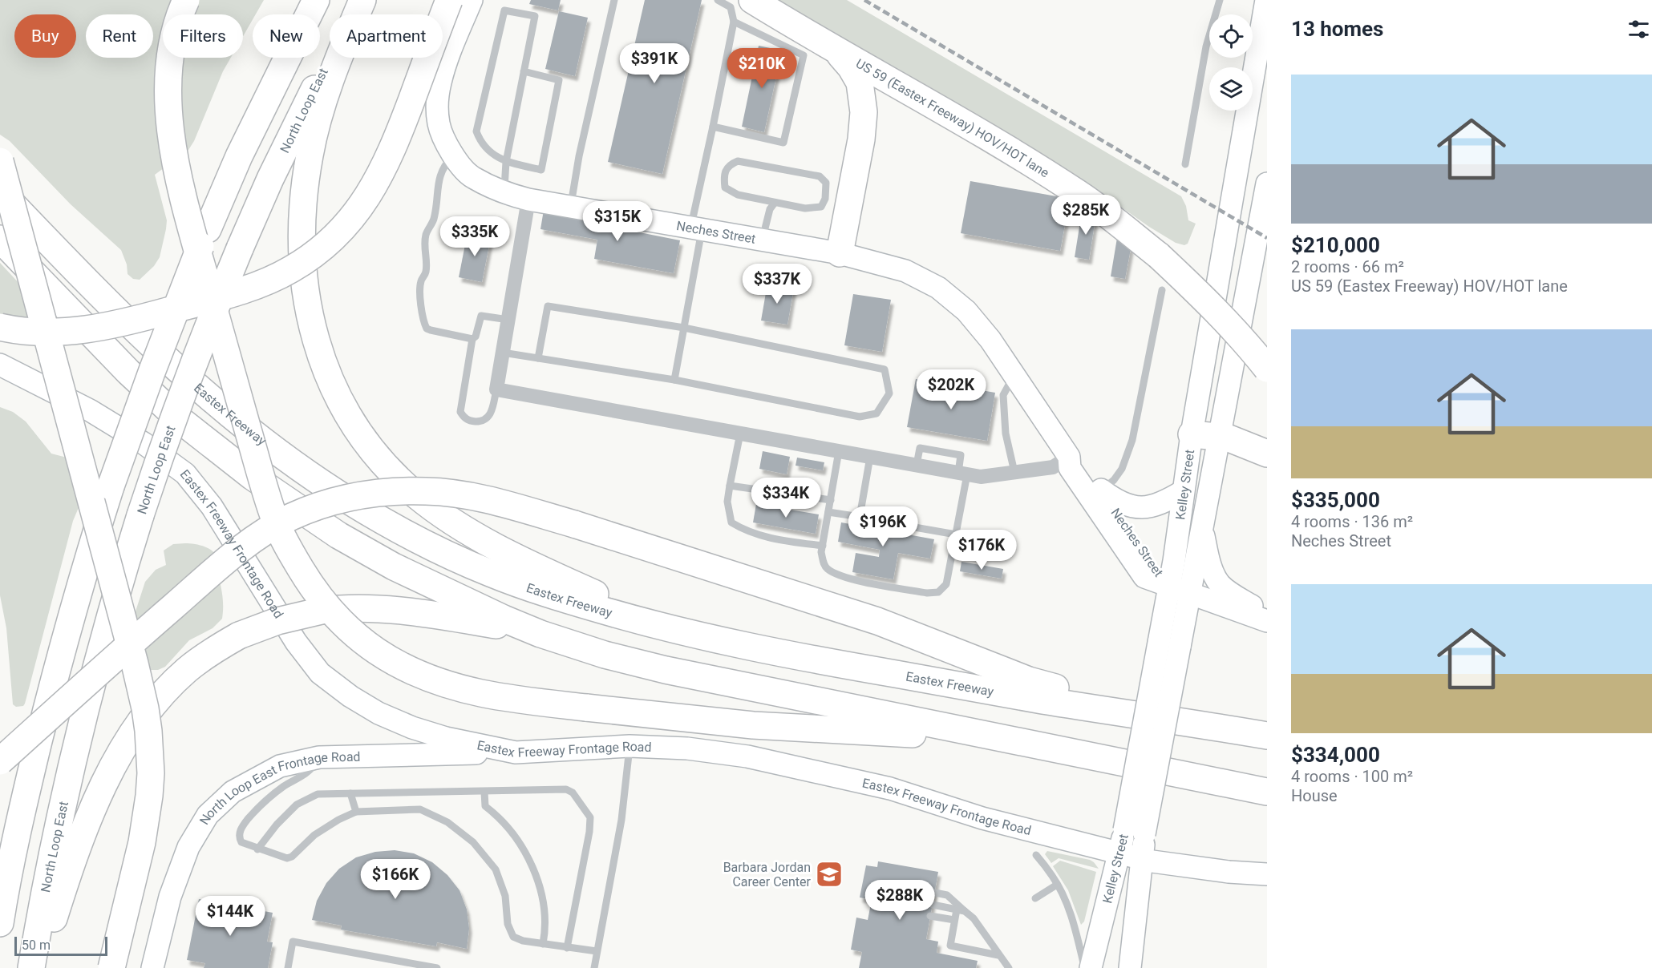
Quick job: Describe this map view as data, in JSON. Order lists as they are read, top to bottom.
{
  "streets": {
    "highway": ["North Loop East", "US 59 (Eastex Freeway) HOV/HOT lane", "Eastex Freeway"],
    "main road": [
      "Neches Street",
      "Kelley Street",
      "Eastex Freeway Frontage Road",
      "North Loop East Frontage Road"
    ]
  },
  "crossings": [
    ["Neches Street", "Kelley Street"],
    ["Kelley Street", "Eastex Freeway Frontage Road"],
    ["Eastex Freeway Frontage Road", "North Loop East Frontage Road"]
  ],
  "places": {
    "school or university": ["Barbara Jordan Career Center"]
  },
  "scale_bar": "50 m",
  "page": {
    "heading": "13 homes",
    "chip": [
      "Buy",
      "Rent",
      "Filters",
      "New",
      "Apartment"
    ],
    "price": [
      "$391K",
      "$210K",
      "$285K",
      "$315K",
      "$335K",
      "$337K",
      "$202K",
      "$334K",
      "$196K",
      "$176K",
      "$166K",
      "$288K",
      "$144K"
    ],
    "list": [
      {
        "name": "$210,000",
        "note": "2 rooms · 66 m² · US 59 (Eastex Freeway) HOV/HOT lane"
      },
      {
        "name": "$335,000",
        "note": "4 rooms · 136 m² · Neches Street"
      },
      {
        "name": "$334,000",
        "note": "4 rooms · 100 m² · House"
      }
    ],
    "scale": "50 m"
  }
}
